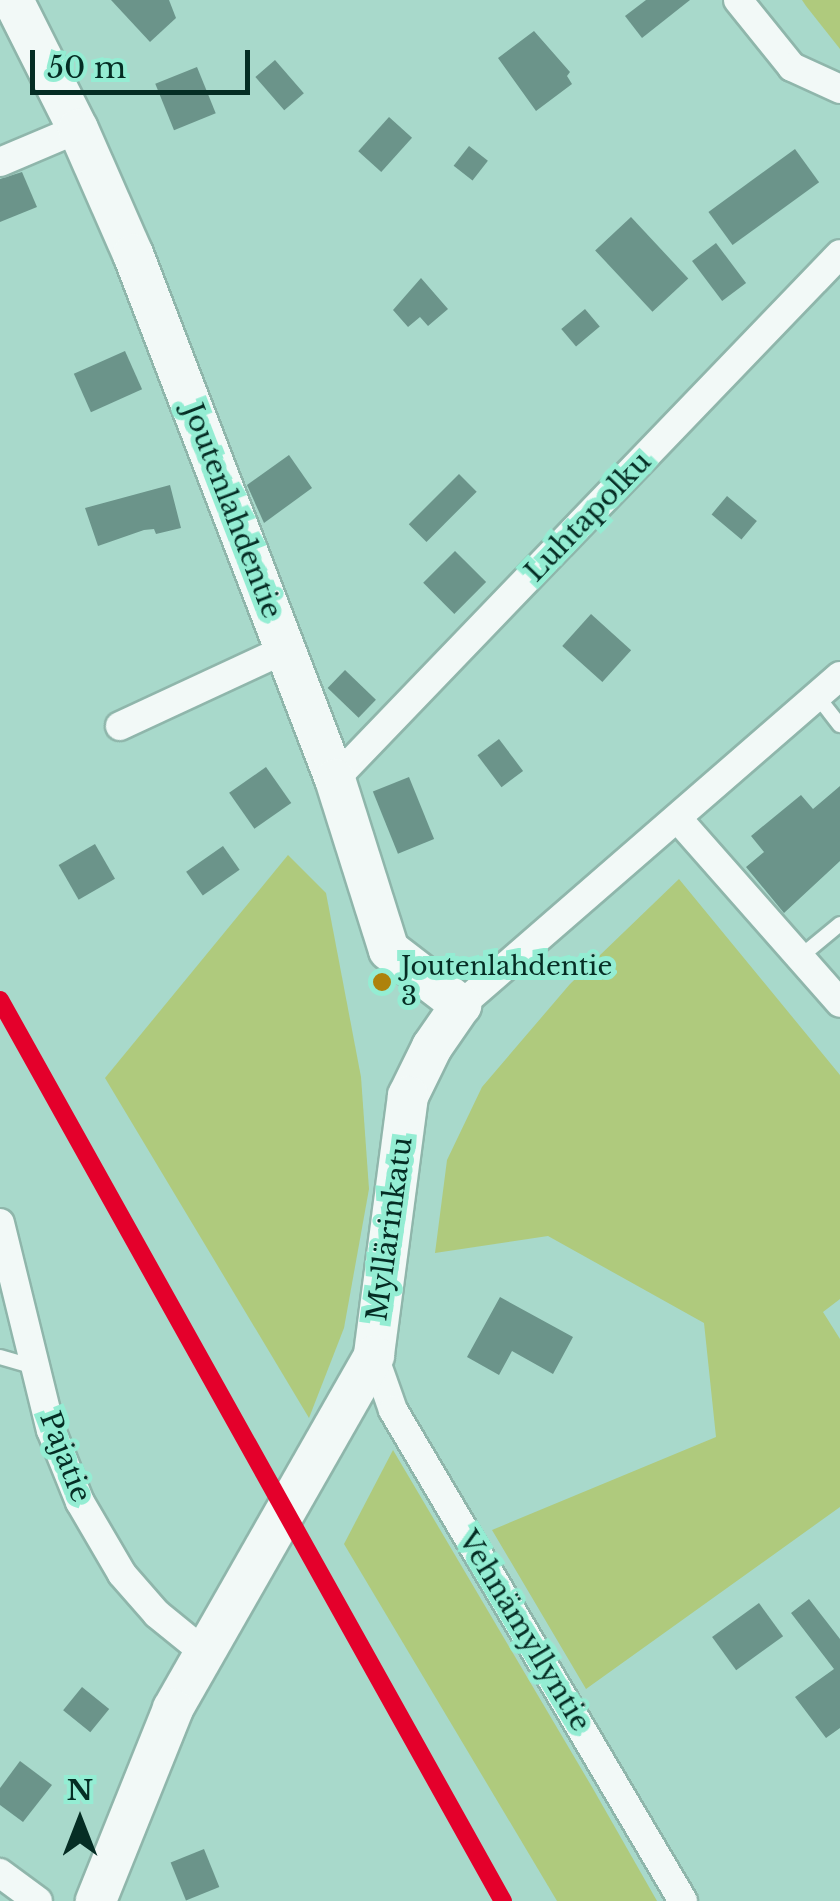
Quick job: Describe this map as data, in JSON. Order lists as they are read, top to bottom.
{
  "streets": {
    "street": [
      "Joutenlahdentie",
      "Luhtapolku",
      "Myllärinkatu",
      "Pajatie",
      "Vehnämyllyntie"
    ]
  },
  "crossings": [
    ["Joutenlahdentie", "Luhtapolku"],
    ["Joutenlahdentie", "Myllärinkatu"],
    ["Myllärinkatu", "Pajatie"],
    ["Myllärinkatu", "Vehnämyllyntie"]
  ],
  "places": ["Joutenlahdentie 3"],
  "scale_bar": "50 m",
  "north": "top"
}
